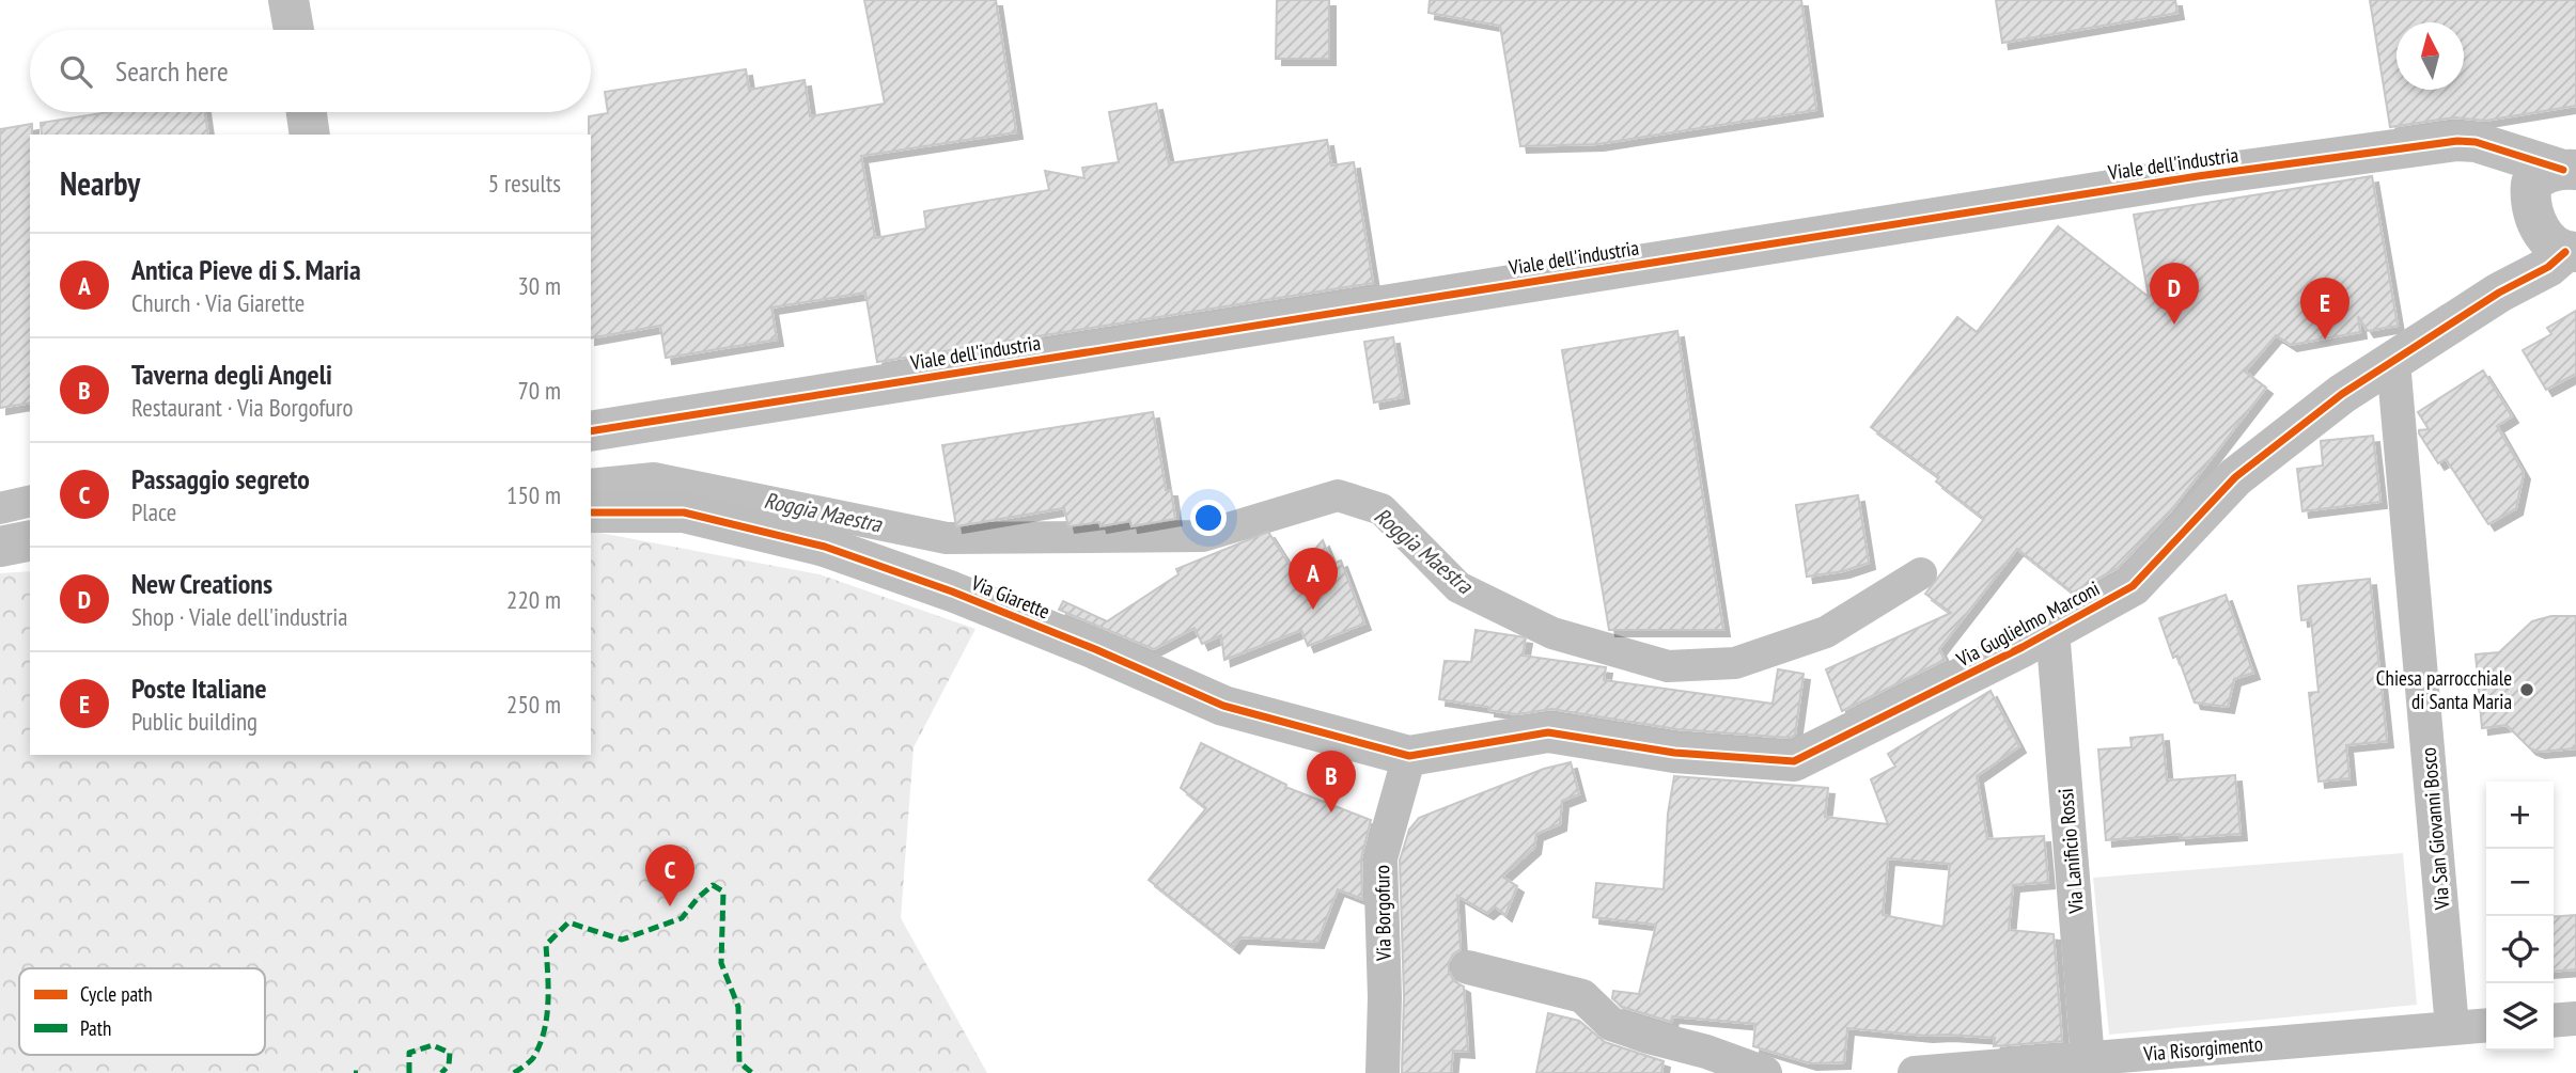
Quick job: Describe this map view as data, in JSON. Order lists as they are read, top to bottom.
{
  "streets": {
    "street": [
      "Viale dell'industria",
      "Via Giarette",
      "Via Guglielmo Marconi",
      "Via San Giovanni Bosco",
      "Via Lanificio Rossi",
      "Via Borgofuro",
      "Via Risorgimento"
    ]
  },
  "crossings": [
    ["Viale dell'industria", "Via Guglielmo Marconi"],
    ["Via Giarette", "Via Guglielmo Marconi"],
    ["Via Giarette", "Via Borgofuro"],
    ["Via Guglielmo Marconi", "Via San Giovanni Bosco"],
    ["Via Guglielmo Marconi", "Via Lanificio Rossi"],
    ["Via Guglielmo Marconi", "Via Borgofuro"],
    ["Via San Giovanni Bosco", "Via Risorgimento"],
    ["Via Lanificio Rossi", "Via Risorgimento"]
  ],
  "water": ["Roggia Maestra"],
  "places": ["Chiesa parrocchiale di Santa Maria"],
  "legend": ["Cycle path", "Path"],
  "north": "top",
  "page": {
    "search": "Search here",
    "heading": ["Nearby", "5 results"],
    "list": [
      {
        "mark": "A",
        "name": "Antica Pieve di S. Maria",
        "note": "Church · Via Giarette",
        "value": "30 m"
      },
      {
        "mark": "B",
        "name": "Taverna degli Angeli",
        "note": "Restaurant · Via Borgofuro",
        "value": "70 m"
      },
      {
        "mark": "C",
        "name": "Passaggio segreto",
        "note": "Place",
        "value": "150 m"
      },
      {
        "mark": "D",
        "name": "New Creations",
        "note": "Shop · Viale dell'industria",
        "value": "220 m"
      },
      {
        "mark": "E",
        "name": "Poste Italiane",
        "note": "Public building",
        "value": "250 m"
      }
    ],
    "pins": [
      "D",
      "E",
      "A",
      "B",
      "C"
    ],
    "map_buttons": ["+", "−"]
  }
}
